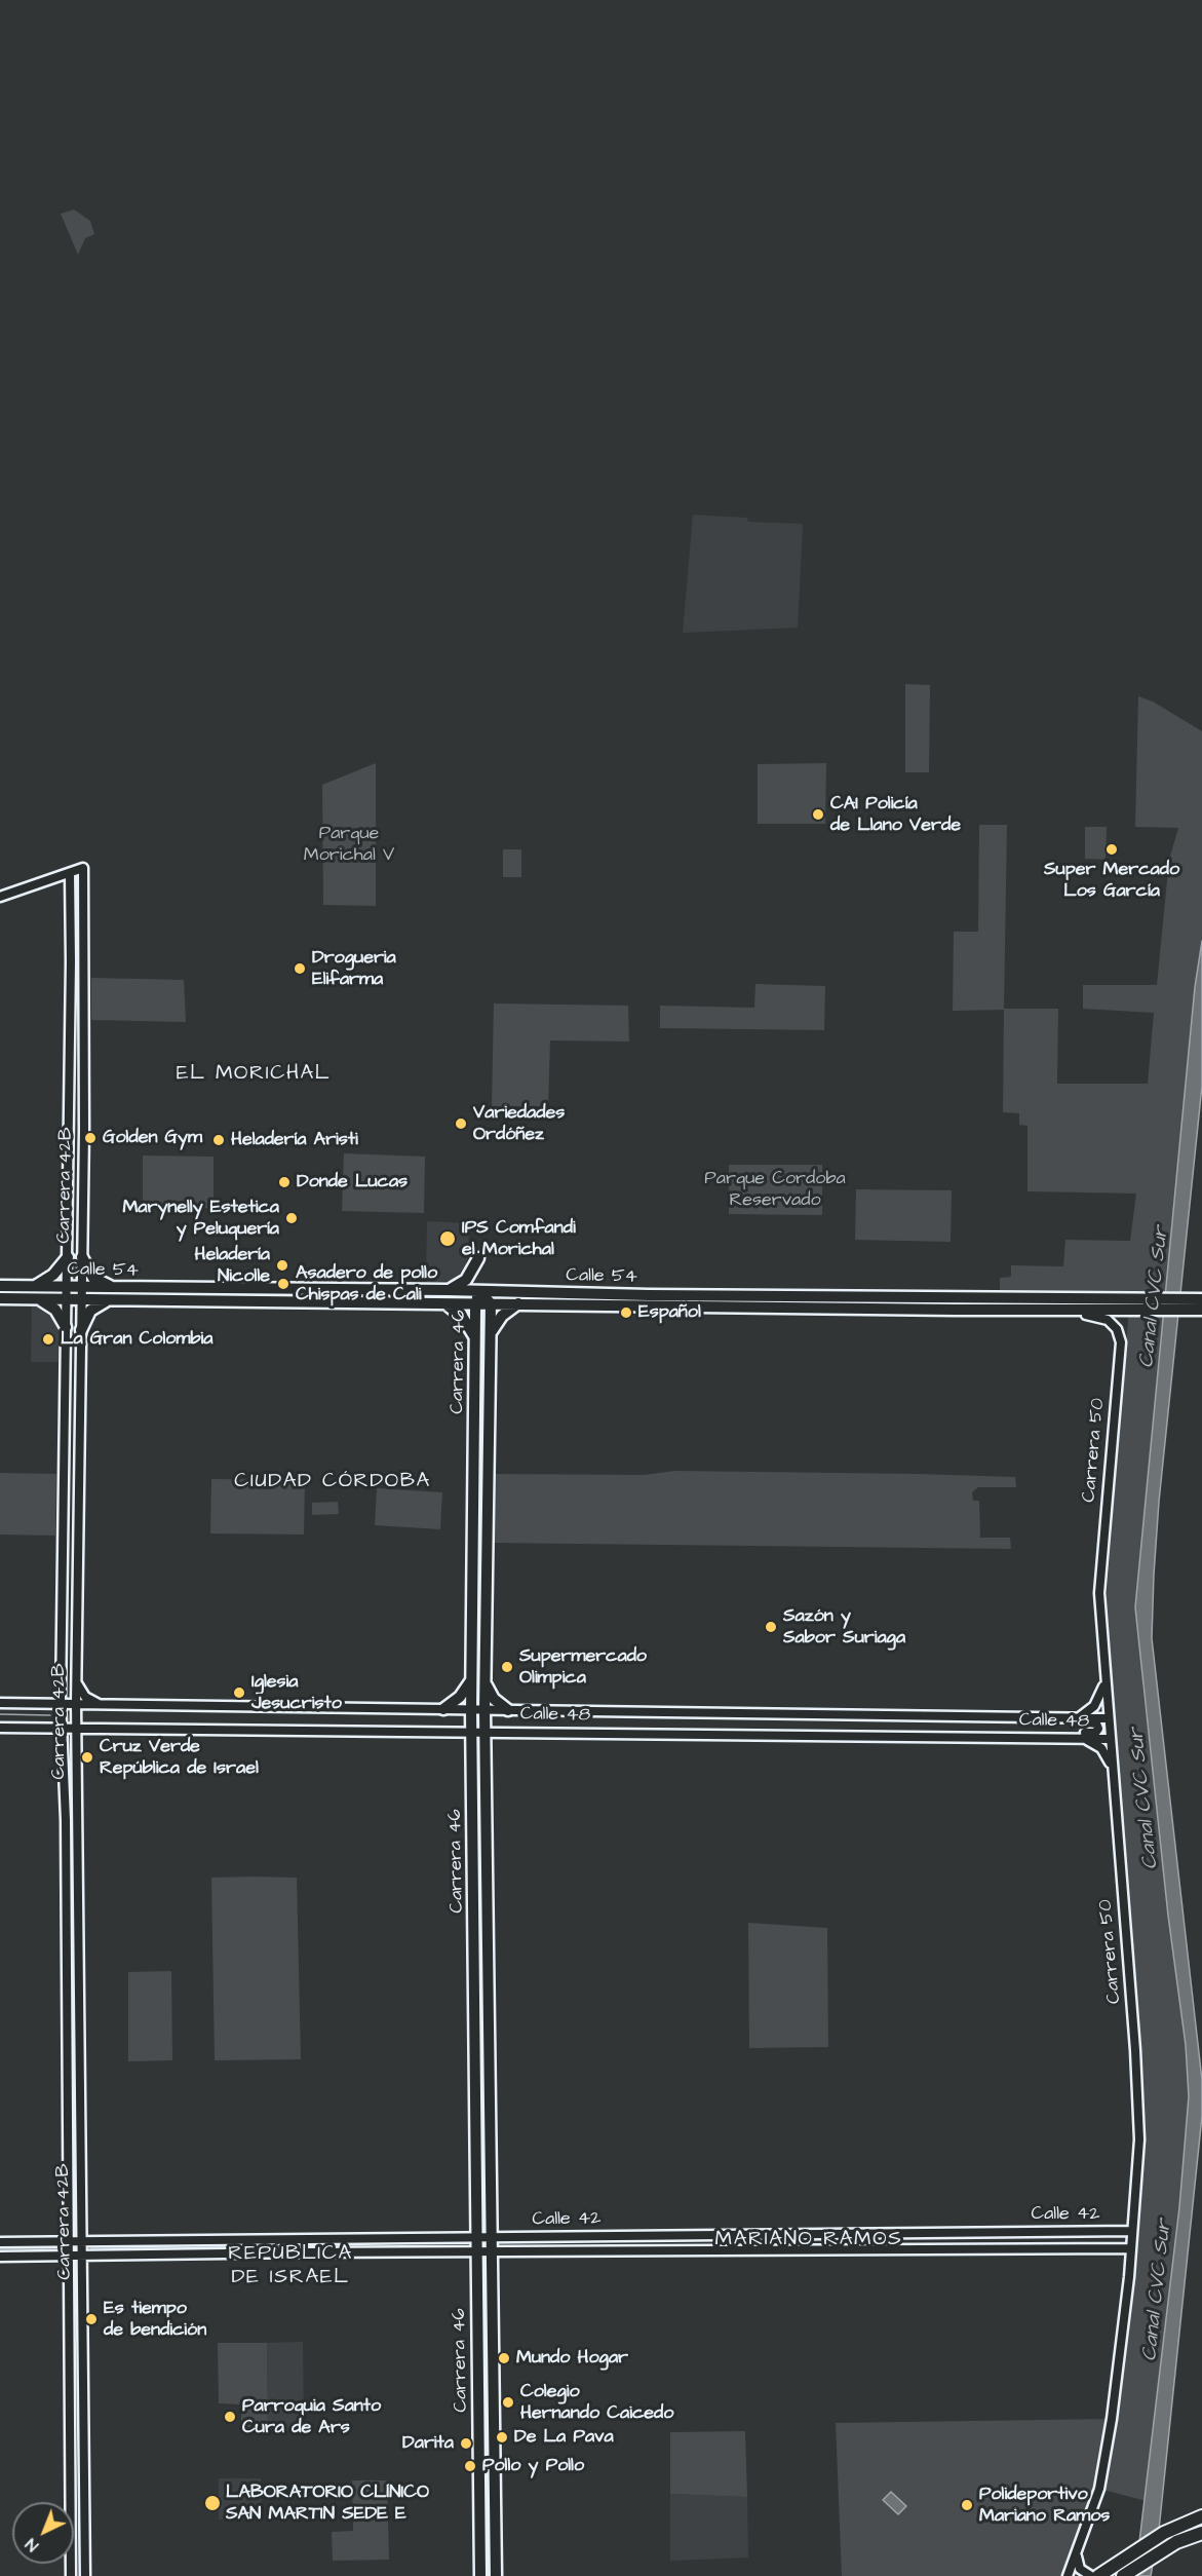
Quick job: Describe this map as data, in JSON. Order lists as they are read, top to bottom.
{
  "streets": {
    "main road": ["Calle 54", "Carrera 46"],
    "street": [
      "Carrera 42B",
      "Carrera 50",
      "Calle 48",
      "Calle 42"
    ]
  },
  "crossings": [
    ["Carrera 42B", "Calle 54"],
    ["Carrera 42B", "Calle 48"],
    ["Carrera 42B", "Calle 42"],
    ["Calle 54", "Carrera 46"],
    ["Calle 54", "Carrera 50"],
    ["Carrera 46", "Calle 48"],
    ["Carrera 46", "Calle 42"],
    ["Carrera 50", "Calle 48"],
    ["Carrera 50", "Calle 42"]
  ],
  "districts": [
    "EL MORICHAL",
    "CIUDAD CÓRDOBA",
    "MARIANO RAMOS",
    "REPÚBLICA DE ISRAEL"
  ],
  "water": ["Canal CVC Sur"],
  "parks": ["Parque Morichal V", "Parque Cordoba Reservado"],
  "places": [
    "CAI Policía de Llano Verde",
    "Super Mercado Los García",
    "Drogueria Elifarma",
    "Variedades Ordóñez",
    "Golden Gym",
    "Heladería Aristi",
    "Donde Lucas",
    "Marynelly Estetica y Peluquería",
    "IPS Comfandi el Morichal",
    "Heladería Nicolle",
    "Asadero de pollo Chispas de Cali",
    "Español",
    "La Gran Colombia",
    "Sazón y Sabor Suriaga",
    "Supermercado Olimpica",
    "Iglesia Jesucristo",
    "Cruz Verde República de Israel",
    "Es tiempo de bendición",
    "Mundo Hogar",
    "Colegio Hernando Caicedo",
    "Parroquia Santo Cura de Ars",
    "De La Pava",
    "Darita",
    "Pollo y Pollo",
    "LABORATORIO CLÍNICO SAN MARTIN SEDE E",
    "Polideportivo Mariano Ramos"
  ],
  "north": "bottom left"
}
